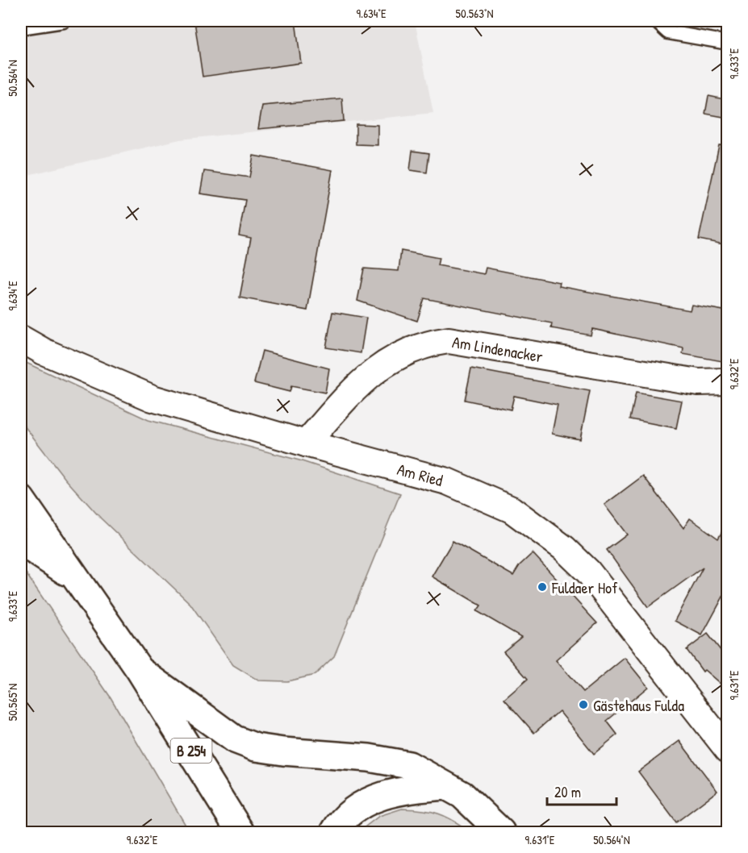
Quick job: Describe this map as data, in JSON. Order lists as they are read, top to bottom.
{
  "streets": {
    "highway": ["B 254"],
    "street": ["Am Lindenacker", "Am Ried"]
  },
  "crossings": [
    ["Am Lindenacker", "Am Ried"]
  ],
  "places": ["Fuldaer Hof", "Gästehaus Fulda"],
  "scale_bar": "20 m",
  "coordinates": [
    "9.634°E",
    "50.563°N",
    "9.633°E",
    "50.564°N",
    "9.632°E",
    "9.631°E",
    "50.565°N"
  ]
}
